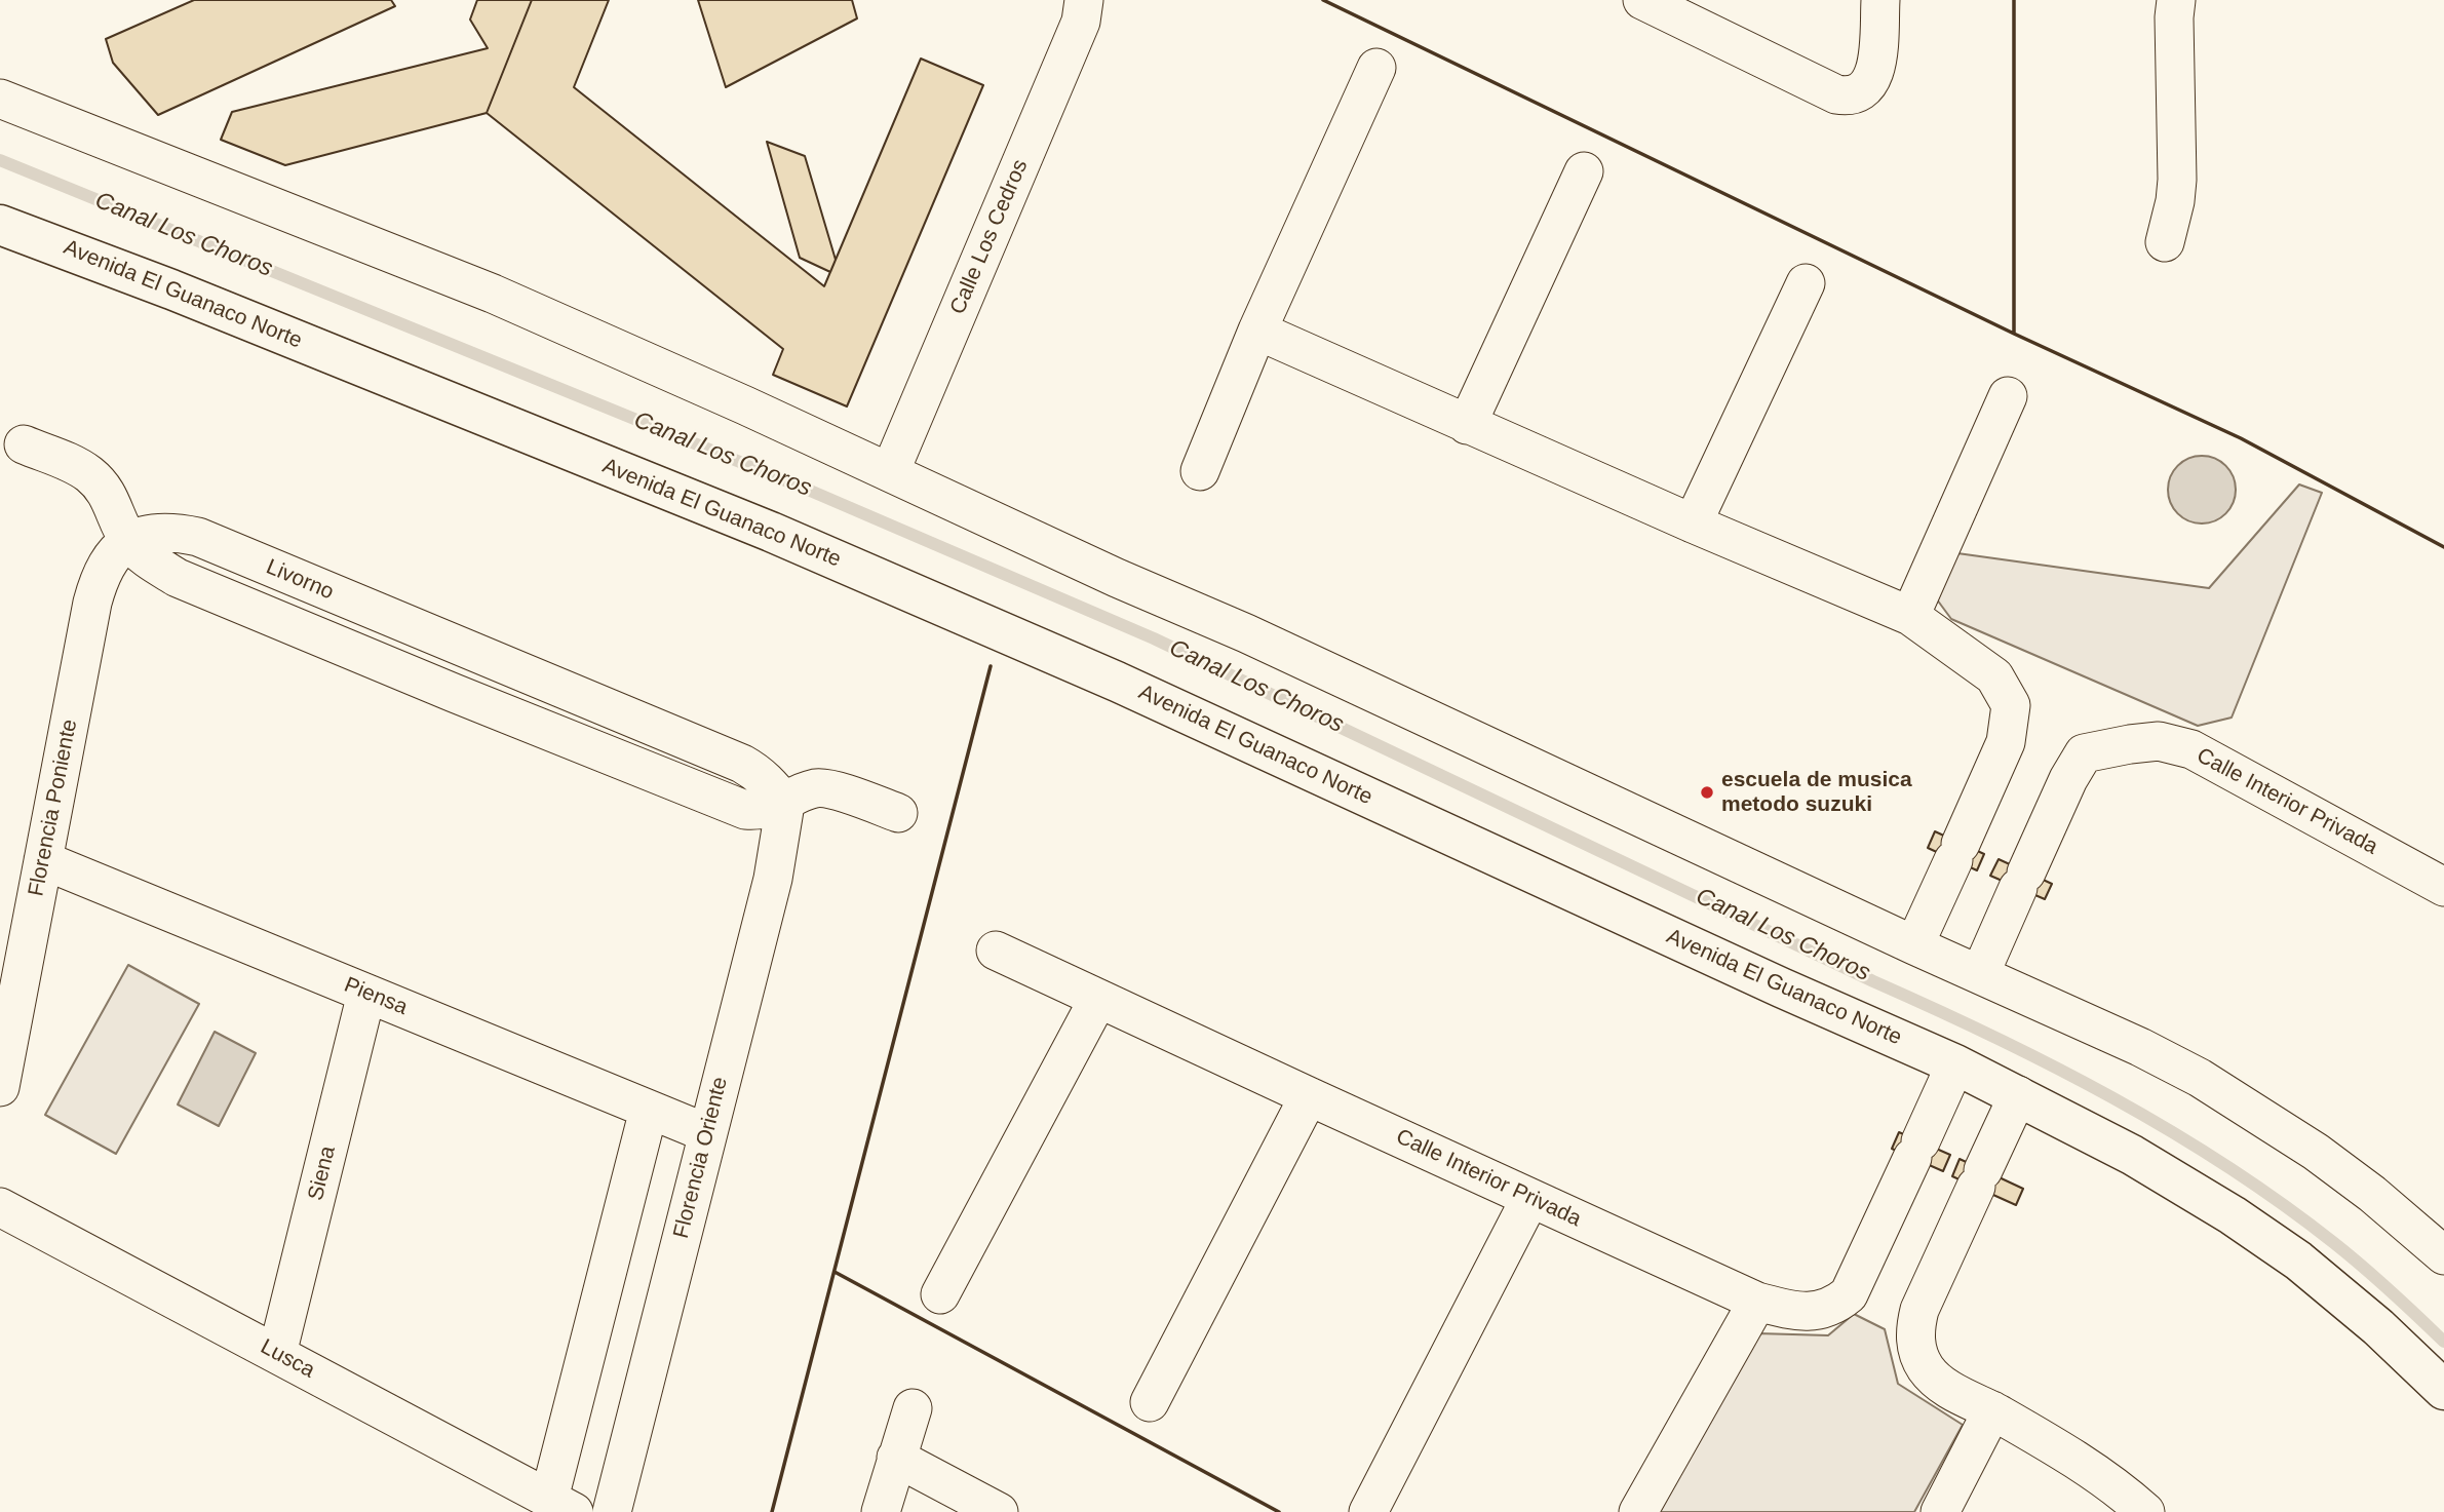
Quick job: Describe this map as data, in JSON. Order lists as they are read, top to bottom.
{
  "streets": {
    "street": [
      "Calle Los Cedros",
      "Avenida El Guanaco Norte",
      "Livorno",
      "Calle Interior Privada",
      "Florencia Poniente",
      "Piensa",
      "Florencia Oriente",
      "Siena",
      "Lusca"
    ]
  },
  "crossings": [
    ["Avenida El Guanaco Norte", "Calle Interior Privada"],
    ["Livorno", "Florencia Poniente"],
    ["Livorno", "Florencia Oriente"],
    ["Florencia Poniente", "Piensa"],
    ["Piensa", "Florencia Oriente"],
    ["Piensa", "Siena"],
    ["Siena", "Lusca"]
  ],
  "water": ["Canal Los Choros"],
  "places": ["escuela de musica metodo suzuki"]
}
